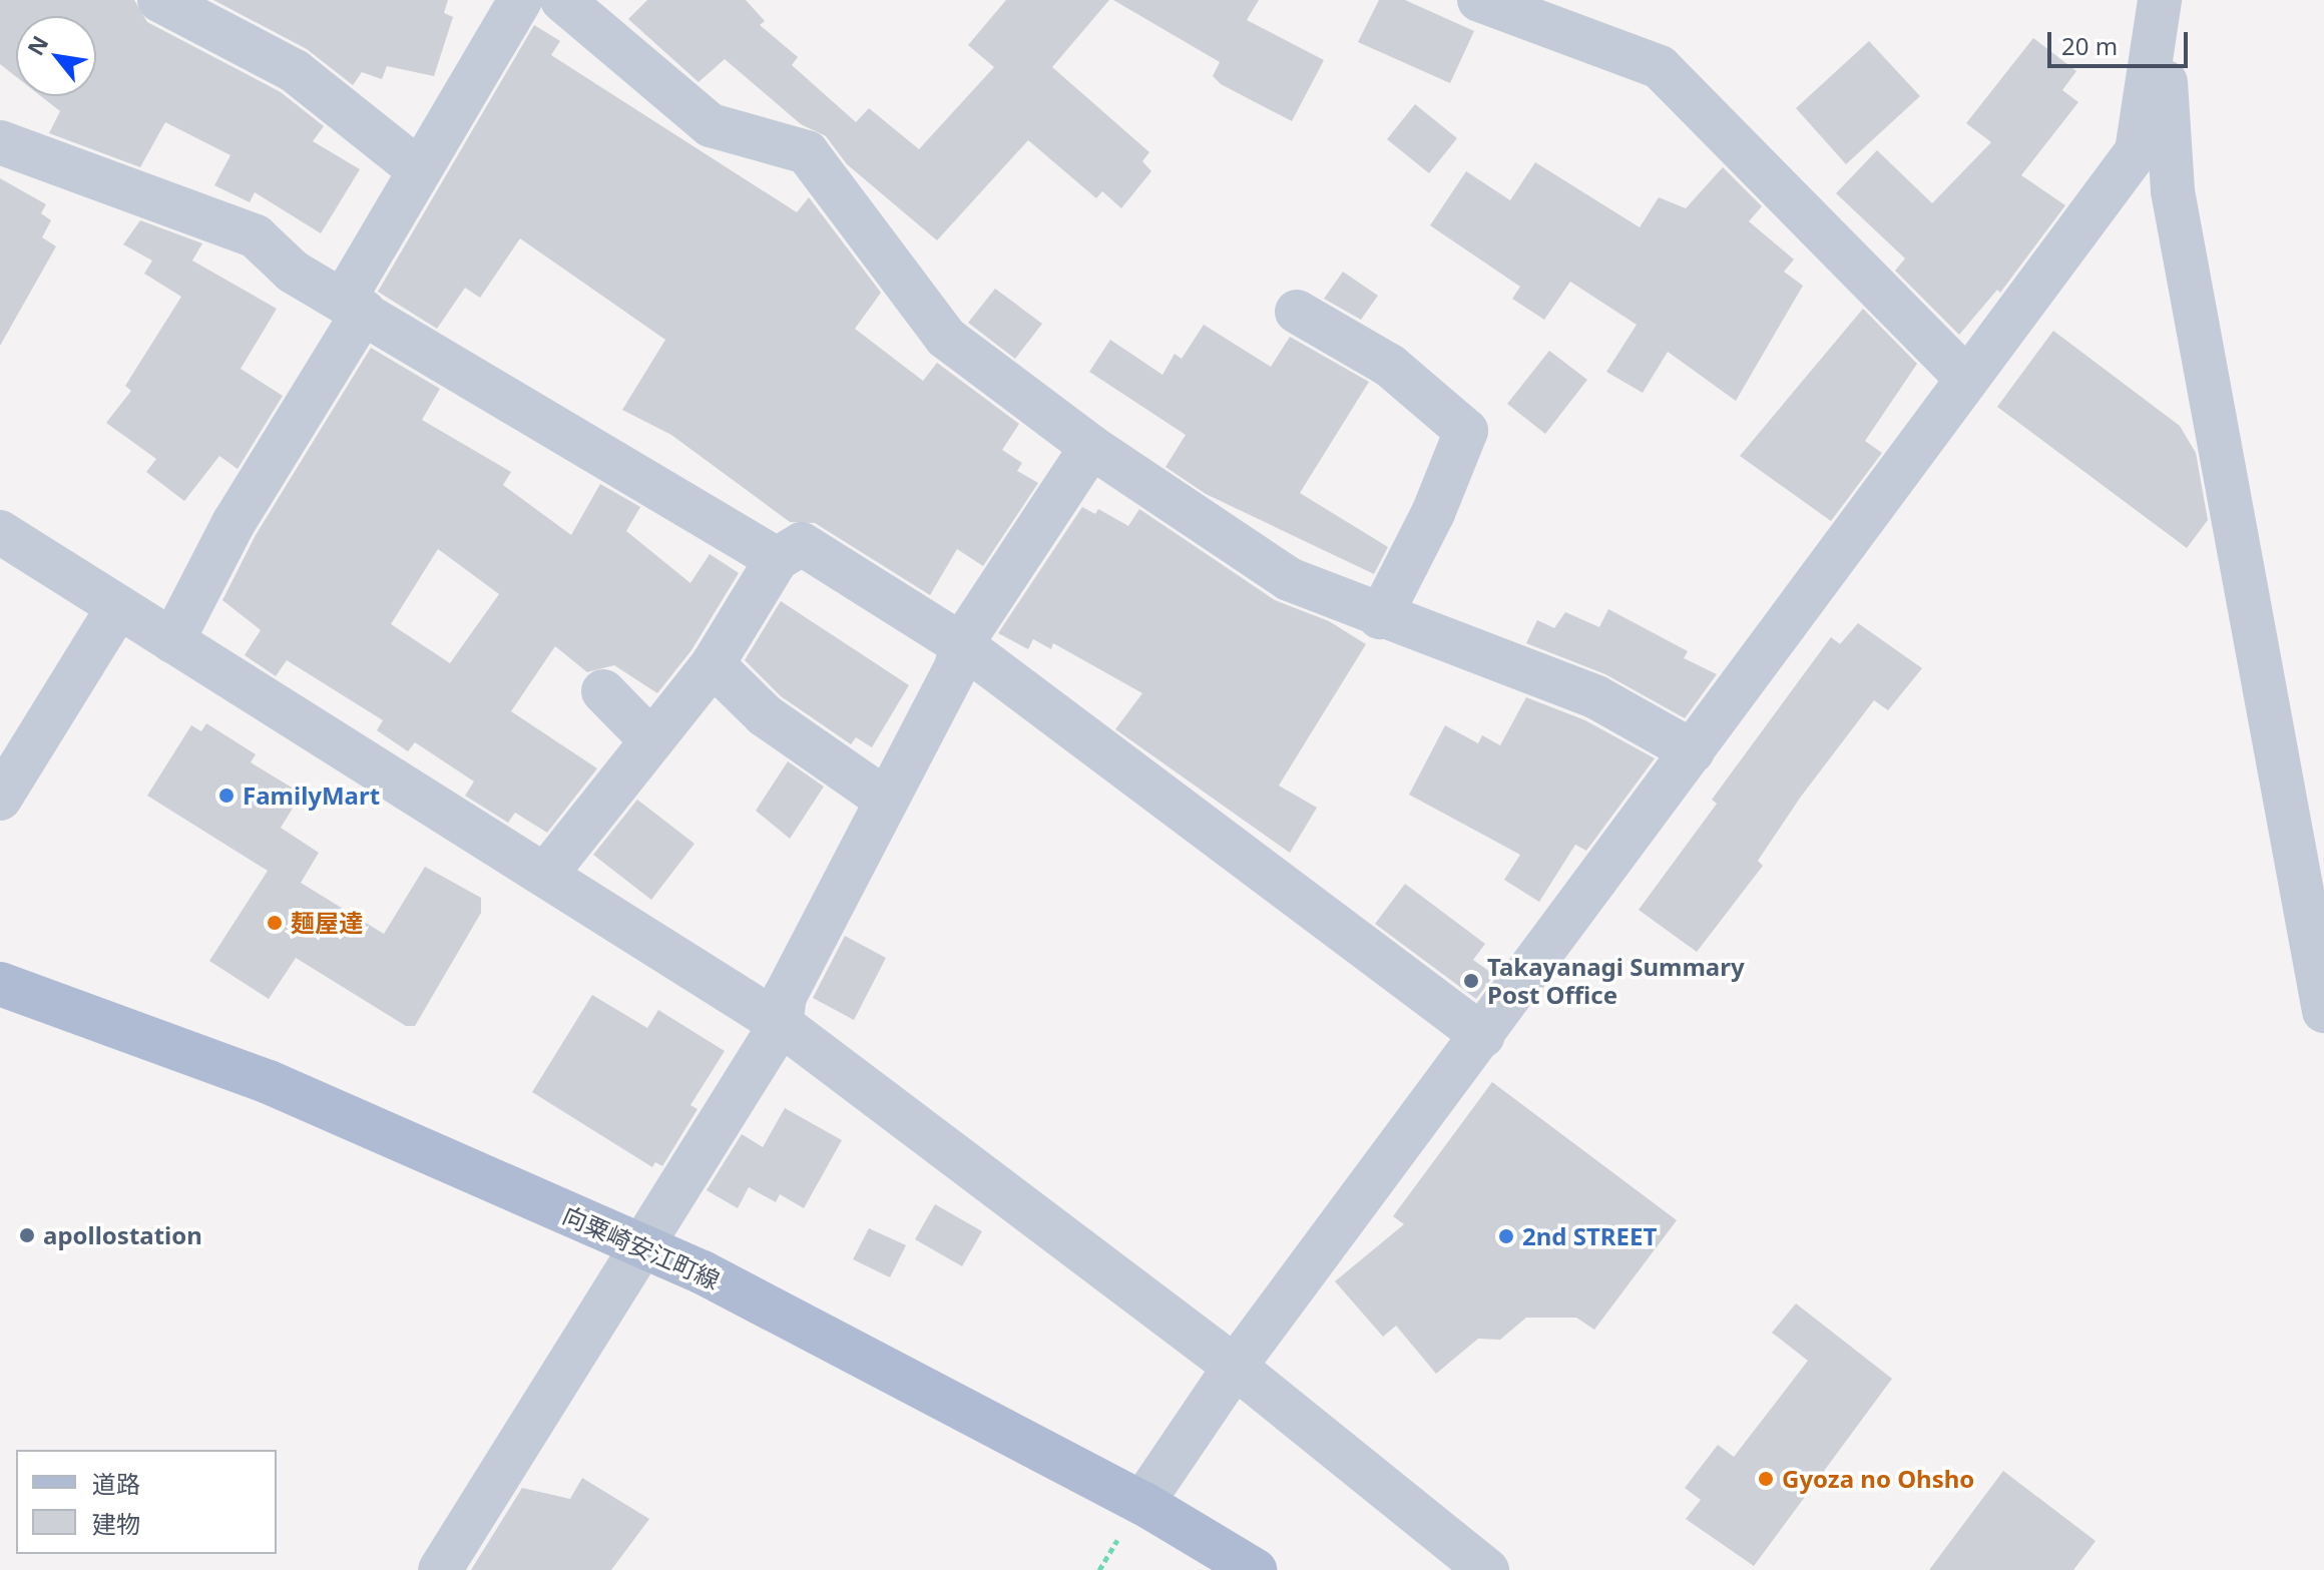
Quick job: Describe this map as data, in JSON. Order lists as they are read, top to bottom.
{
  "streets": {
    "main road": ["向粟崎安江町線"]
  },
  "places": [
    "FamilyMart",
    "麺屋達",
    "Takayanagi Summary Post Office",
    "apollostation",
    "2nd STREET",
    "Gyoza no Ohsho"
  ],
  "legend": ["道路", "建物"],
  "scale_bar": "20 m",
  "north": "top left"
}
